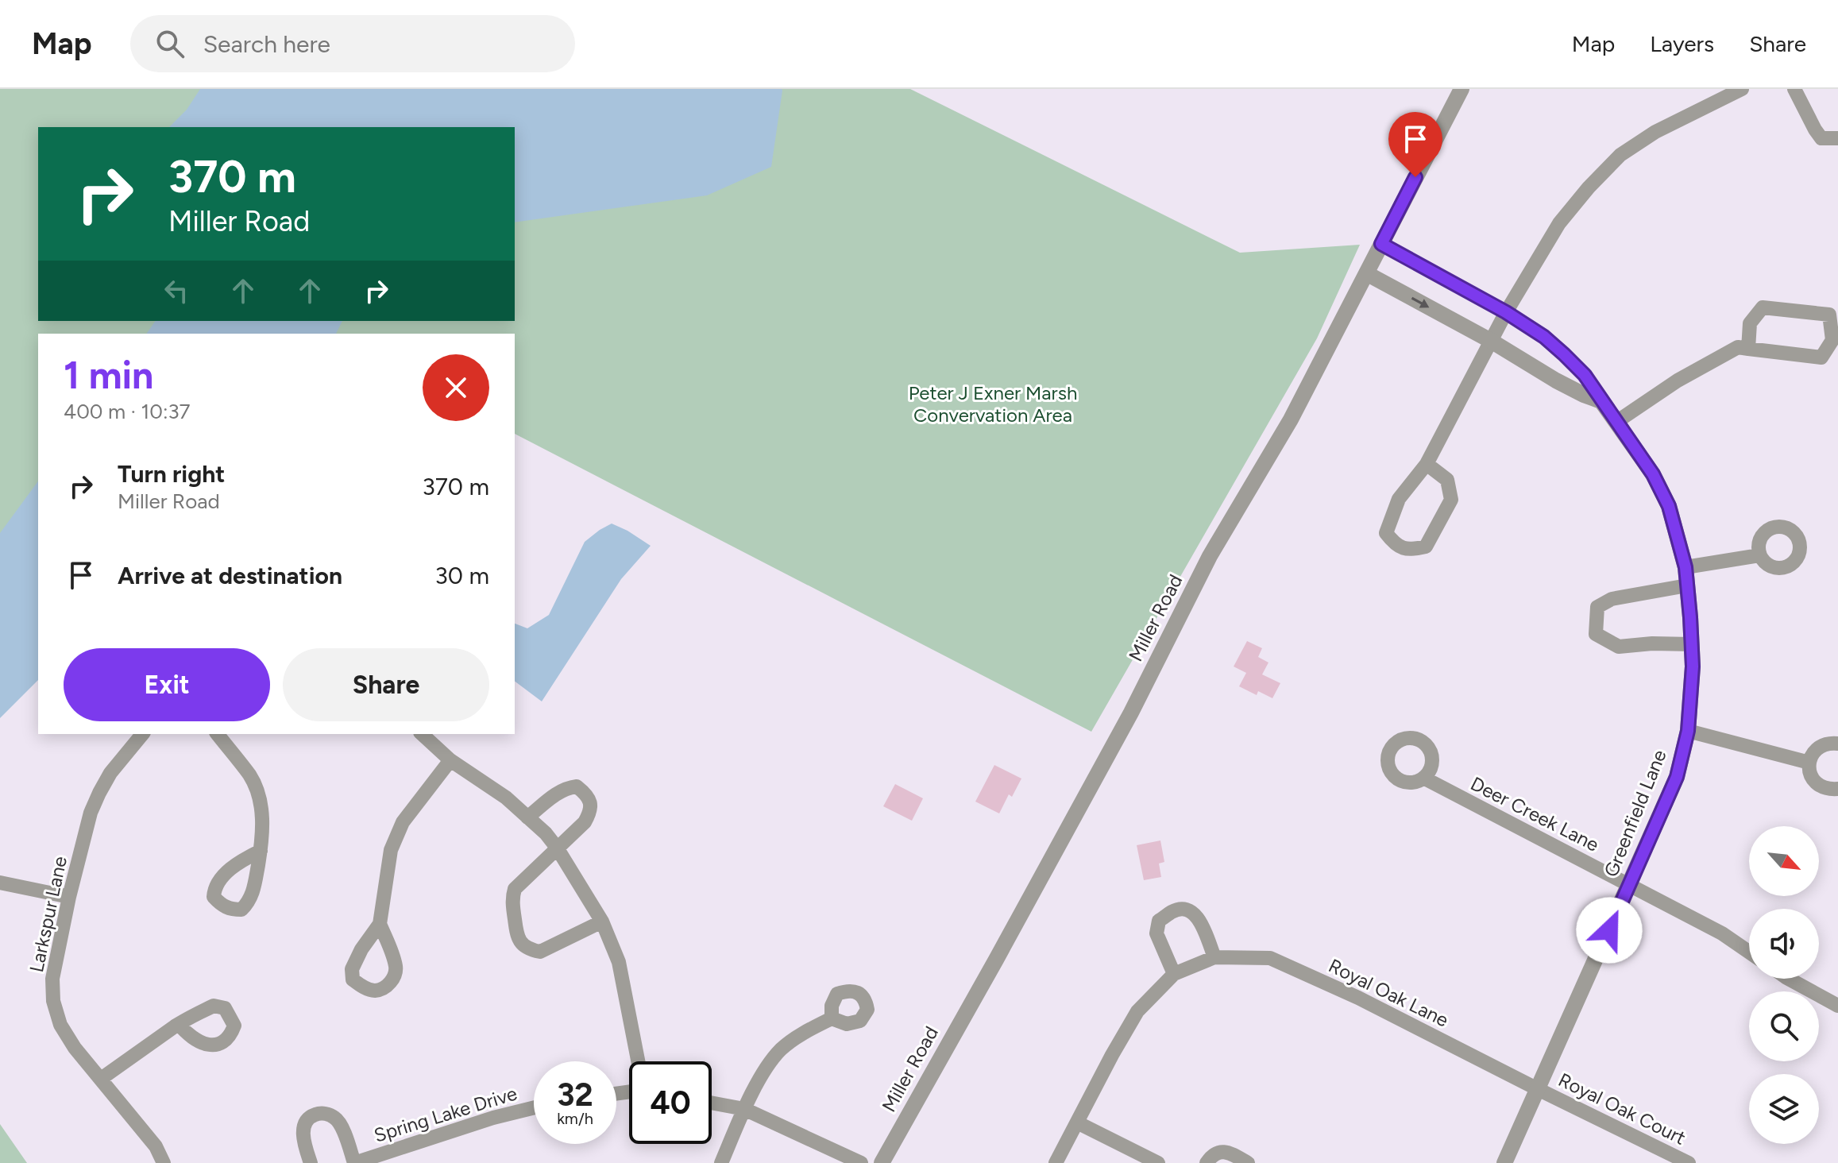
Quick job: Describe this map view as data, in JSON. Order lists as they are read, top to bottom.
{
  "streets": {
    "street": [
      "Miller Road",
      "Greenfield Lane",
      "Deer Creek Lane",
      "Larkspur Lane",
      "Royal Oak Lane",
      "Royal Oak Court",
      "Spring Lake Drive"
    ]
  },
  "crossings": [
    ["Miller Road", "Greenfield Lane"],
    ["Greenfield Lane", "Deer Creek Lane"],
    ["Greenfield Lane", "Royal Oak Lane"],
    ["Greenfield Lane", "Royal Oak Court"],
    ["Royal Oak Lane", "Royal Oak Court"]
  ],
  "parks": ["Peter J Exner Marsh Convervation Area"],
  "north": "bottom right",
  "page": {
    "header": "Map",
    "search": "Search here",
    "nav": ["Map", "Layers", "Share"],
    "turn": ["370 m", "Miller Road"],
    "heading": ["1 min", "400 m · 10:37"],
    "list": [
      {
        "name": "Turn right",
        "note": "Miller Road",
        "value": "370 m"
      },
      {
        "name": "Arrive at destination",
        "value": "30 m"
      }
    ],
    "buttons": ["Exit", "Share"],
    "speed": "32 km/h",
    "limit": "40"
  }
}
